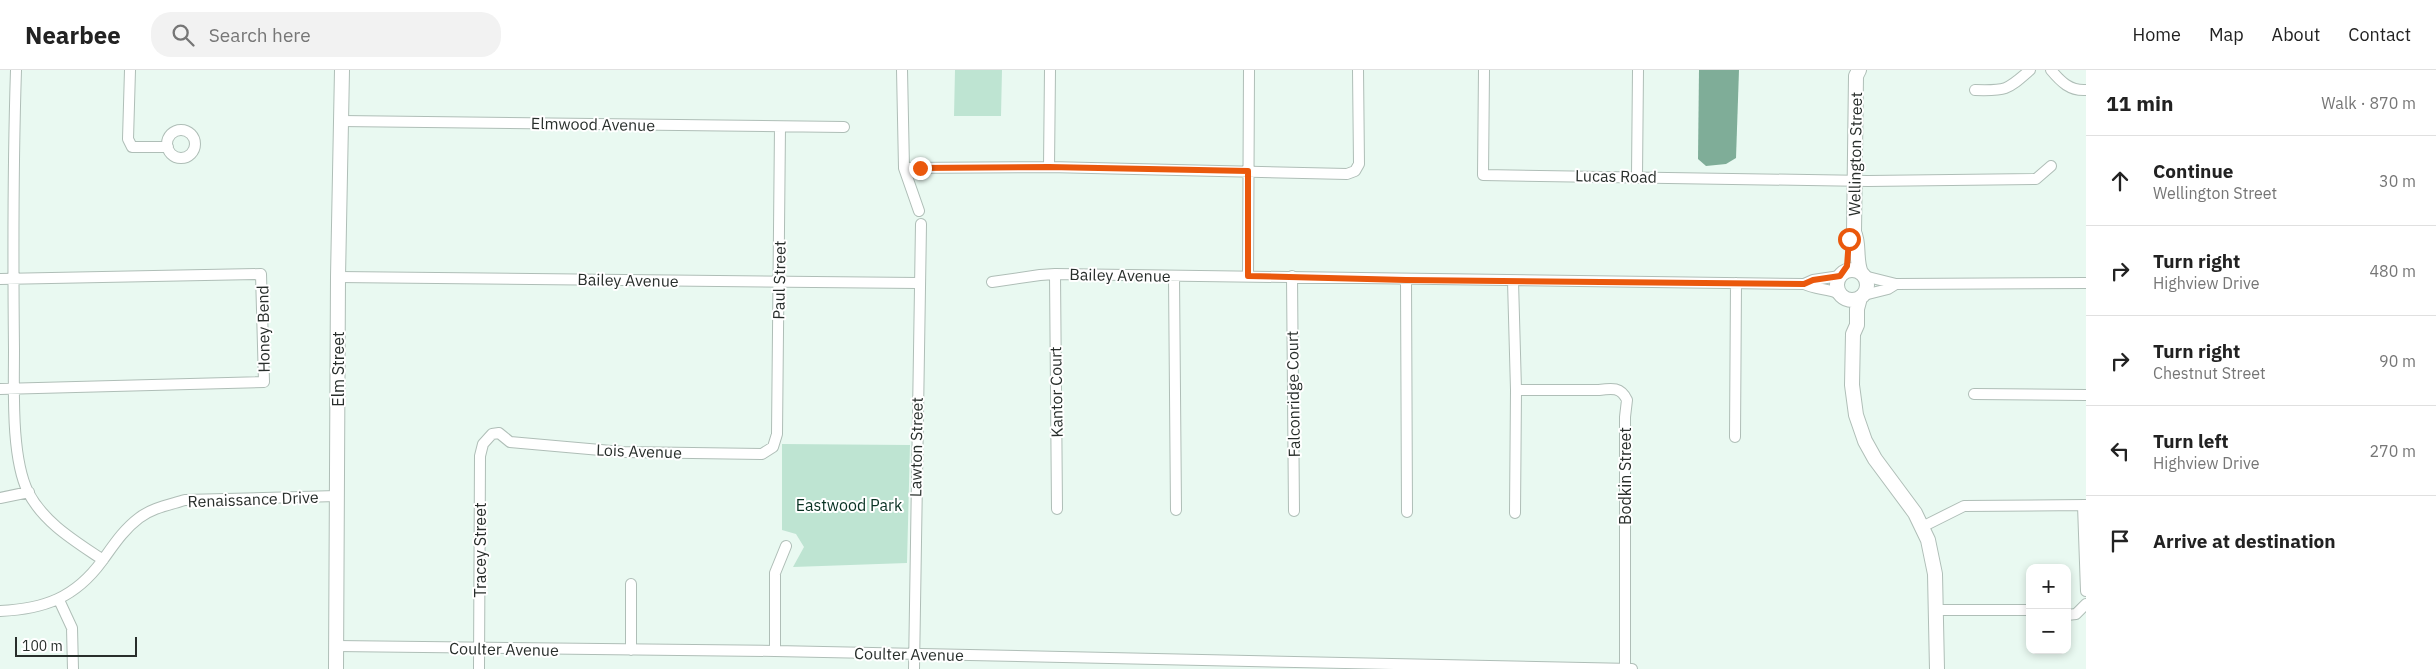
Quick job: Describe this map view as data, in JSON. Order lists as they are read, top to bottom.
{
  "streets": {
    "street": [
      "Elmwood Avenue",
      "Wellington Street",
      "Lucas Road",
      "Bailey Avenue",
      "Paul Street",
      "Honey Bend",
      "Elm Street",
      "Kantor Court",
      "Falconridge Court",
      "Lawton Street",
      "Lois Avenue",
      "Bodkin Street",
      "Renaissance Drive",
      "Tracey Street",
      "Coulter Avenue"
    ]
  },
  "crossings": [
    ["Elmwood Avenue", "Paul Street"],
    ["Elmwood Avenue", "Elm Street"],
    ["Wellington Street", "Lucas Road"],
    ["Bailey Avenue", "Paul Street"],
    ["Bailey Avenue", "Elm Street"],
    ["Bailey Avenue", "Kantor Court"],
    ["Bailey Avenue", "Falconridge Court"],
    ["Bailey Avenue", "Lawton Street"],
    ["Paul Street", "Lois Avenue"],
    ["Elm Street", "Renaissance Drive"],
    ["Elm Street", "Coulter Avenue"],
    ["Lawton Street", "Coulter Avenue"],
    ["Lois Avenue", "Tracey Street"],
    ["Bodkin Street", "Coulter Avenue"],
    ["Tracey Street", "Coulter Avenue"]
  ],
  "parks": ["Eastwood Park"],
  "scale_bar": "100 m",
  "page": {
    "header": "Nearbee",
    "search": "Search here",
    "nav": [
      "Home",
      "Map",
      "About",
      "Contact"
    ],
    "heading": ["11 min", "Walk · 870 m"],
    "list": [
      ["Continue", "Wellington Street", "30 m"],
      ["Turn right", "Highview Drive", "480 m"],
      ["Turn right", "Chestnut Street", "90 m"],
      ["Turn left", "Highview Drive", "270 m"],
      "Arrive at destination"
    ],
    "map_buttons": ["+", "−"],
    "scale": "100 m"
  }
}
